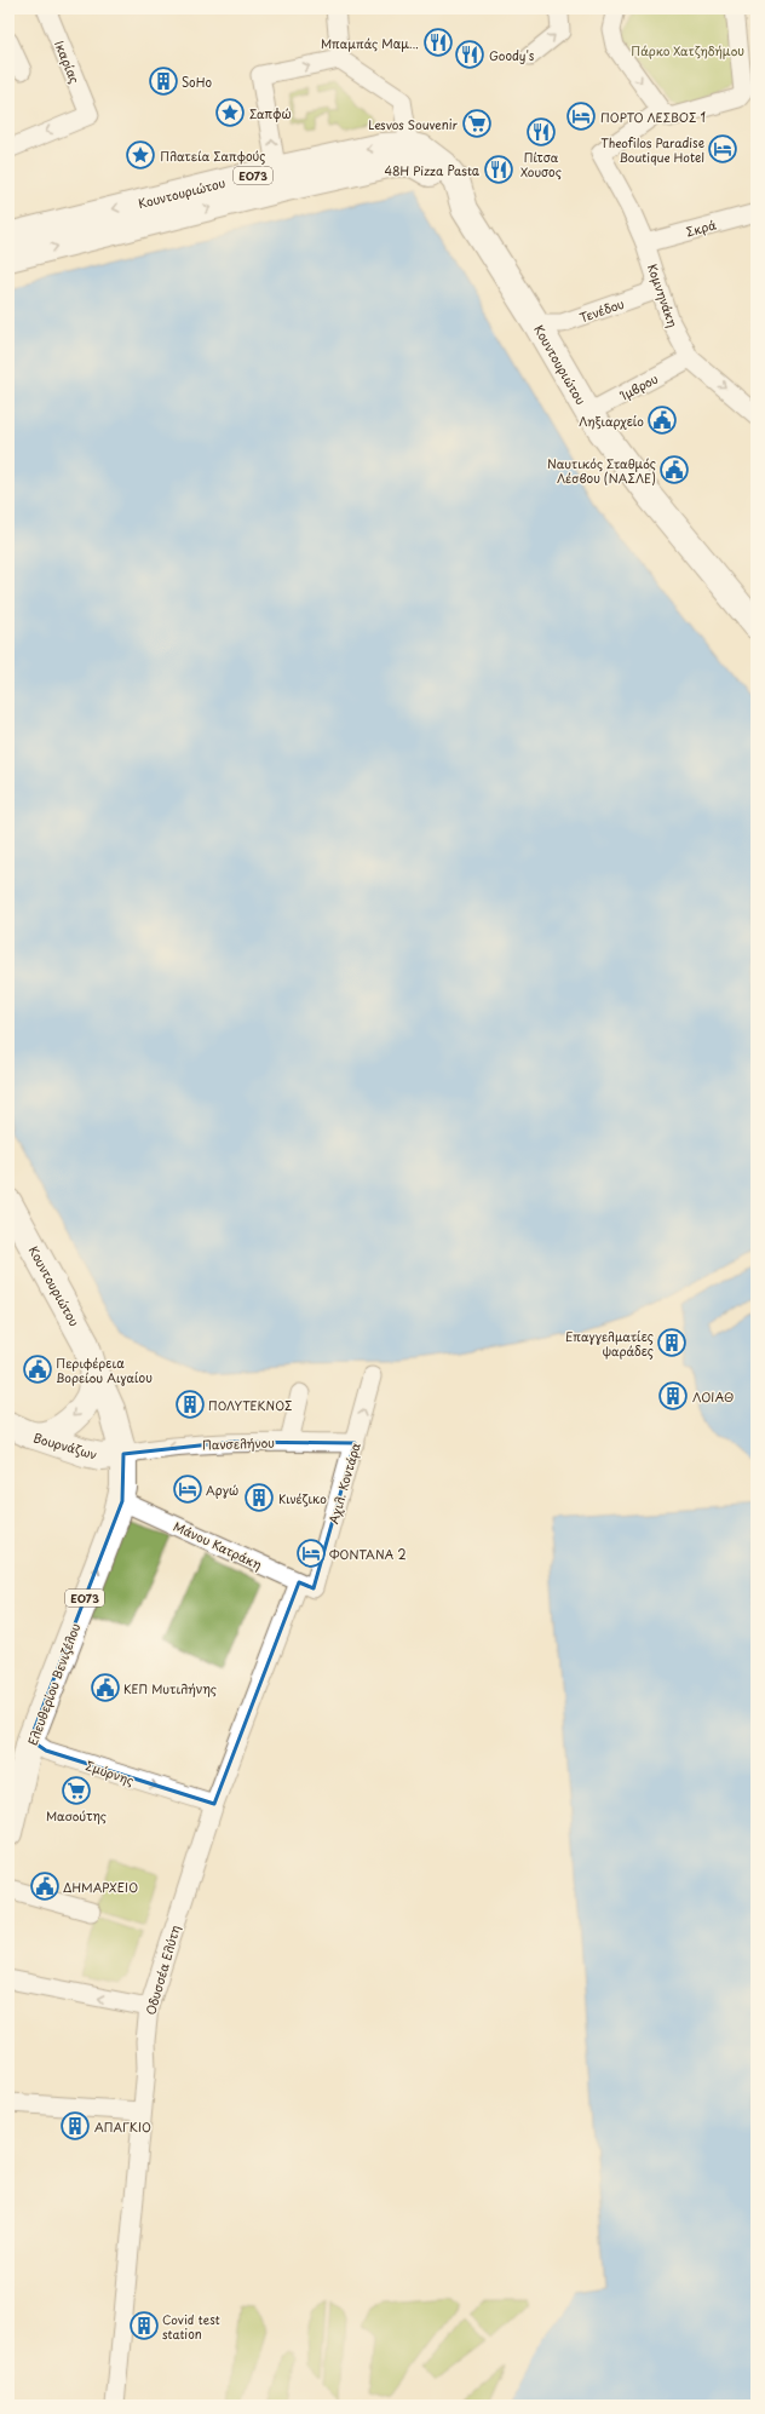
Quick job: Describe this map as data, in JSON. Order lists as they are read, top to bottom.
{
  "streets": {
    "main road": [
      "ΕΟ73",
      "Κουντουριώτου",
      "Βουρνάζων",
      "Ελευθερίου Βενιζέλου"
    ],
    "street": [
      "Ικαρίας",
      "Σκρά",
      "Κομνηνάκη",
      "Τενέδου",
      "Ίμβρου",
      "Πανσελήνου",
      "Αχιλ. Κοντάρα",
      "Μάνου Κατράκη",
      "Σμύρνης",
      "Οδυσσέα Ελύτη"
    ]
  },
  "crossings": [
    ["ΕΟ73", "Κουντουριώτου"],
    ["ΕΟ73", "Πανσελήνου"],
    ["ΕΟ73", "Βουρνάζων"],
    ["ΕΟ73", "Ελευθερίου Βενιζέλου"],
    ["Κουντουριώτου", "Τενέδου"],
    ["Κουντουριώτου", "Ίμβρου"],
    ["Σκρά", "Κομνηνάκη"],
    ["Κομνηνάκη", "Τενέδου"],
    ["Κομνηνάκη", "Ίμβρου"],
    ["Πανσελήνου", "Βουρνάζων"],
    ["Πανσελήνου", "Αχιλ. Κοντάρα"],
    ["Πανσελήνου", "Ελευθερίου Βενιζέλου"],
    ["Βουρνάζων", "Ελευθερίου Βενιζέλου"],
    ["Αχιλ. Κοντάρα", "Μάνου Κατράκη"],
    ["Αχιλ. Κοντάρα", "Οδυσσέα Ελύτη"],
    ["Μάνου Κατράκη", "Ελευθερίου Βενιζέλου"],
    ["Μάνου Κατράκη", "Οδυσσέα Ελύτη"],
    ["Ελευθερίου Βενιζέλου", "Σμύρνης"],
    ["Σμύρνης", "Οδυσσέα Ελύτη"]
  ],
  "one_way": ["Πανσελήνου", "Ελευθερίου Βενιζέλου"],
  "parks": ["Πάρκο Χατζηδήμου"],
  "places": {
    "restaurant": [
      "Μπαμπάς Μαμ...",
      "Goody's",
      "Πίτσα Χουσος",
      "48H Pizza Pasta"
    ],
    "building": [
      "SoΗo",
      "Επαγγελματίες ψαράδες",
      "ΛΟΙΑΘ",
      "ΠΟΛΥΤΕΚΝΟΣ",
      "Κινέζικο",
      "ΑΠΑΓΚΙΟ",
      "Covid test station"
    ],
    "place": ["Σαπφώ", "Πλατεία Σαπφούς"],
    "hotel": [
      "ΠΟΡΤΟ ΛΕΣΒΟΣ 1",
      "Theofilos Paradise Boutique Hotel",
      "Αργώ",
      "ΦΟΝΤΑΝΑ 2"
    ],
    "supermarket": ["Lesvos Souvenir", "Μασούτης"],
    "public building": [
      "Ληξιαρχείο",
      "Ναυτικός Σταθμός Λέσβου (ΝΑΣΛΕ)",
      "Περιφέρεια Βορείου Αιγαίου",
      "ΚΕΠ Μυτιλήνης",
      "ΔΗΜΑΡΧΕΙΟ"
    ]
  }
}
